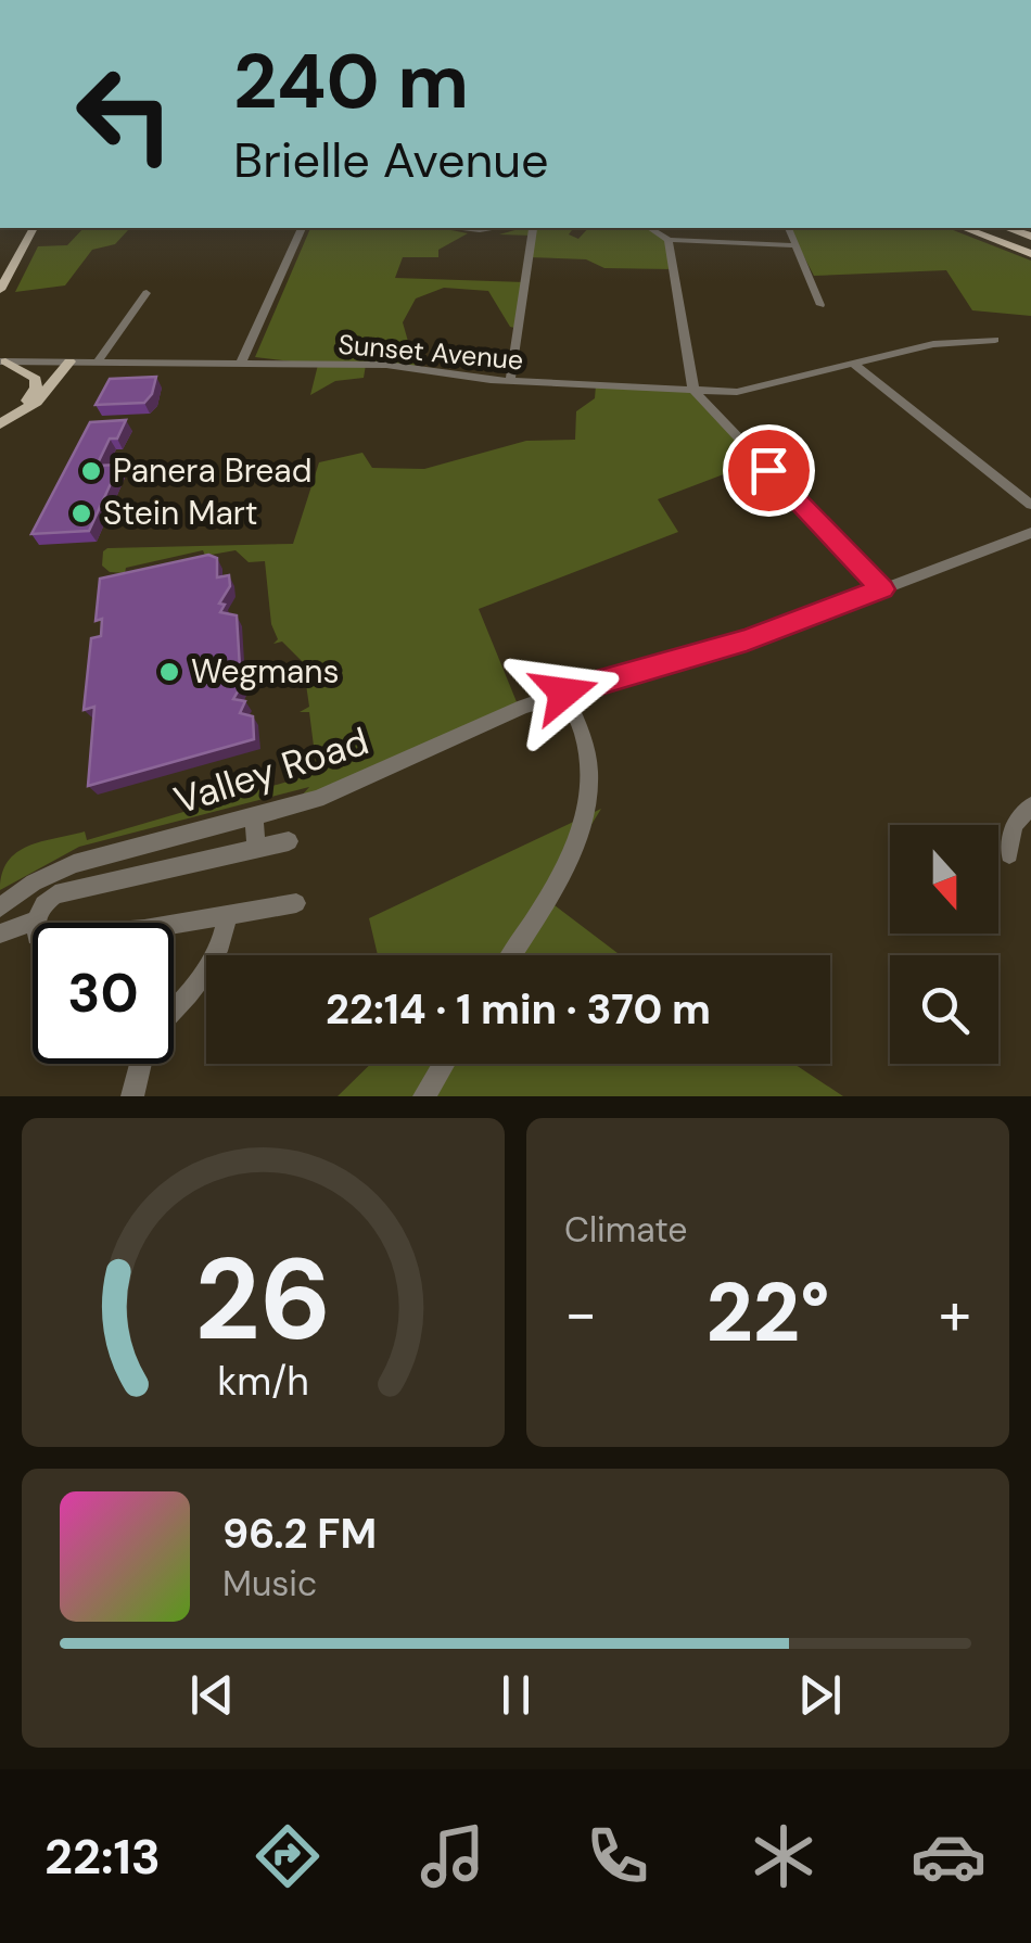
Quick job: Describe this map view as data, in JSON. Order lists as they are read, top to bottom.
{
  "streets": {
    "street": ["Sunset Avenue", "Valley Road"]
  },
  "places": ["Panera Bread", "Stein Mart", "Wegmans"],
  "north": "bottom",
  "page": {
    "turn": ["240 m", "Brielle Avenue"],
    "limit": "30",
    "trip": "22:14 · 1 min · 370 m",
    "tile": "Climate",
    "heat": ["−", "22°", "+"],
    "song": ["96.2 FM", "Music"],
    "tabs": "22:13",
    "gauge": ["26", "km/h"]
  }
}
